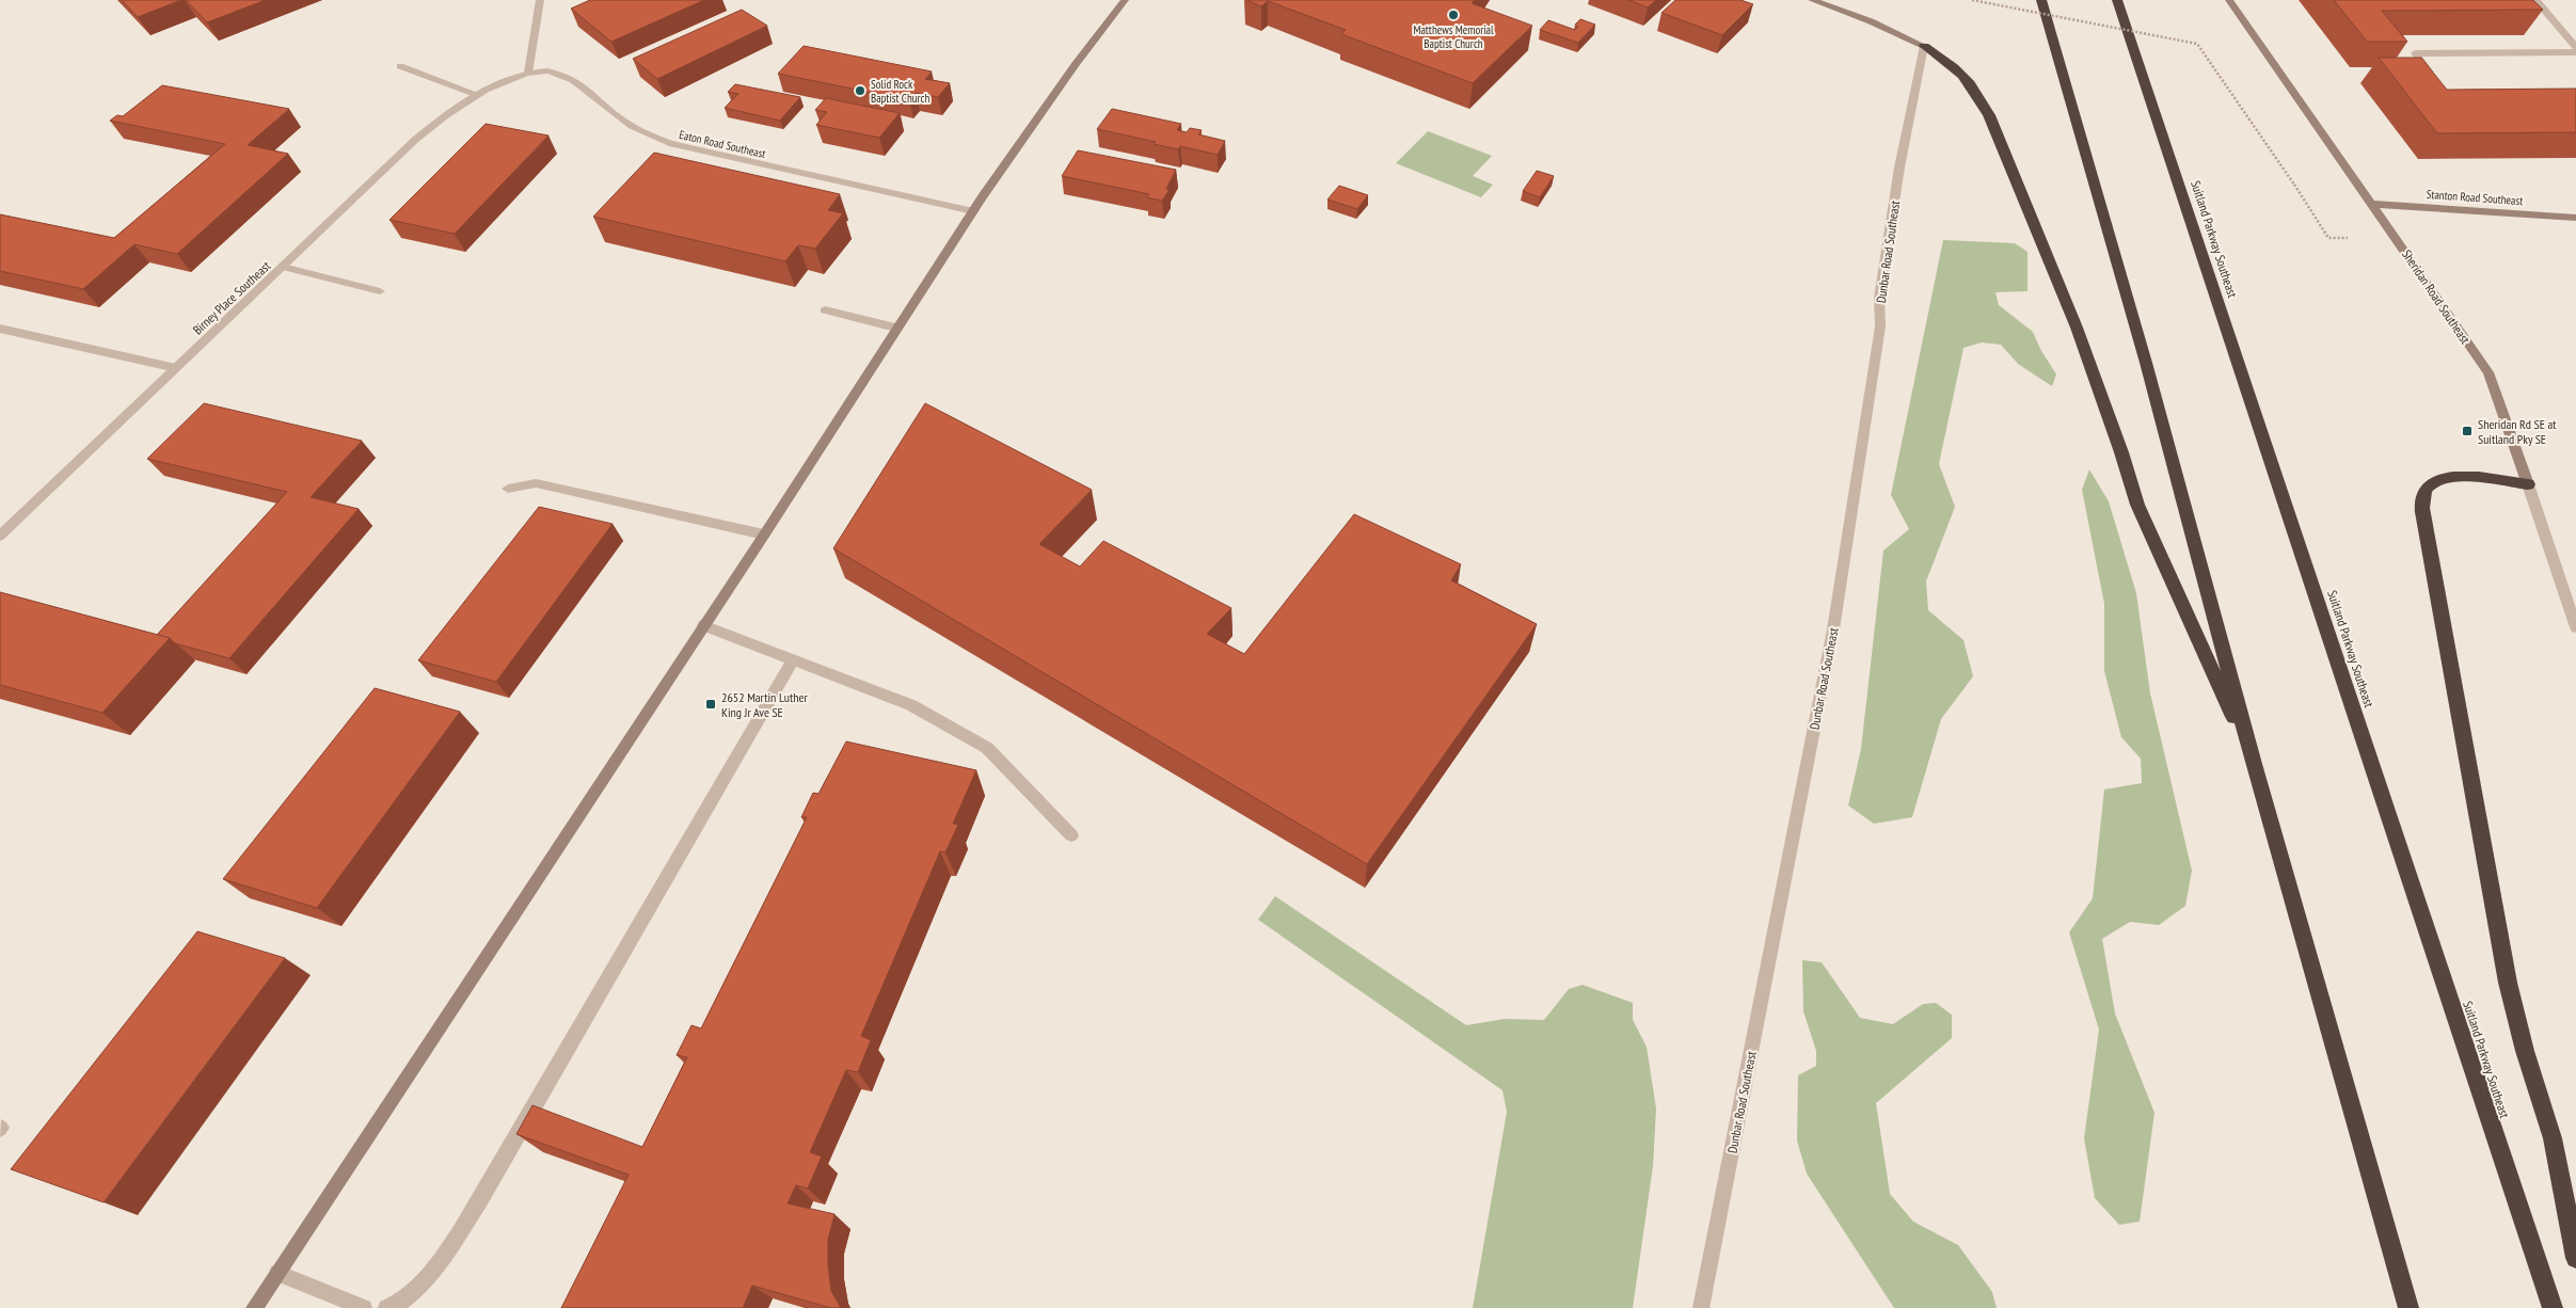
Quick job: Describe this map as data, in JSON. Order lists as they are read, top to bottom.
{
  "streets": {
    "highway": ["Suitland Parkway Southeast"],
    "main road": ["Stanton Road Southeast", "Sheridan Road Southeast"],
    "street": ["Eaton Road Southeast", "Dunbar Road Southeast", "Birney Place Southeast"]
  },
  "crossings": [
    ["Eaton Road Southeast", "Birney Place Southeast"],
    ["Stanton Road Southeast", "Sheridan Road Southeast"]
  ],
  "places": {
    "other": ["Matthews Memorial Baptist Church", "Solid Rock Baptist Church"],
    "transit": ["Sheridan Rd SE at Suitland Pky SE", "2652 Martin Luther King Jr Ave SE"]
  }
}
